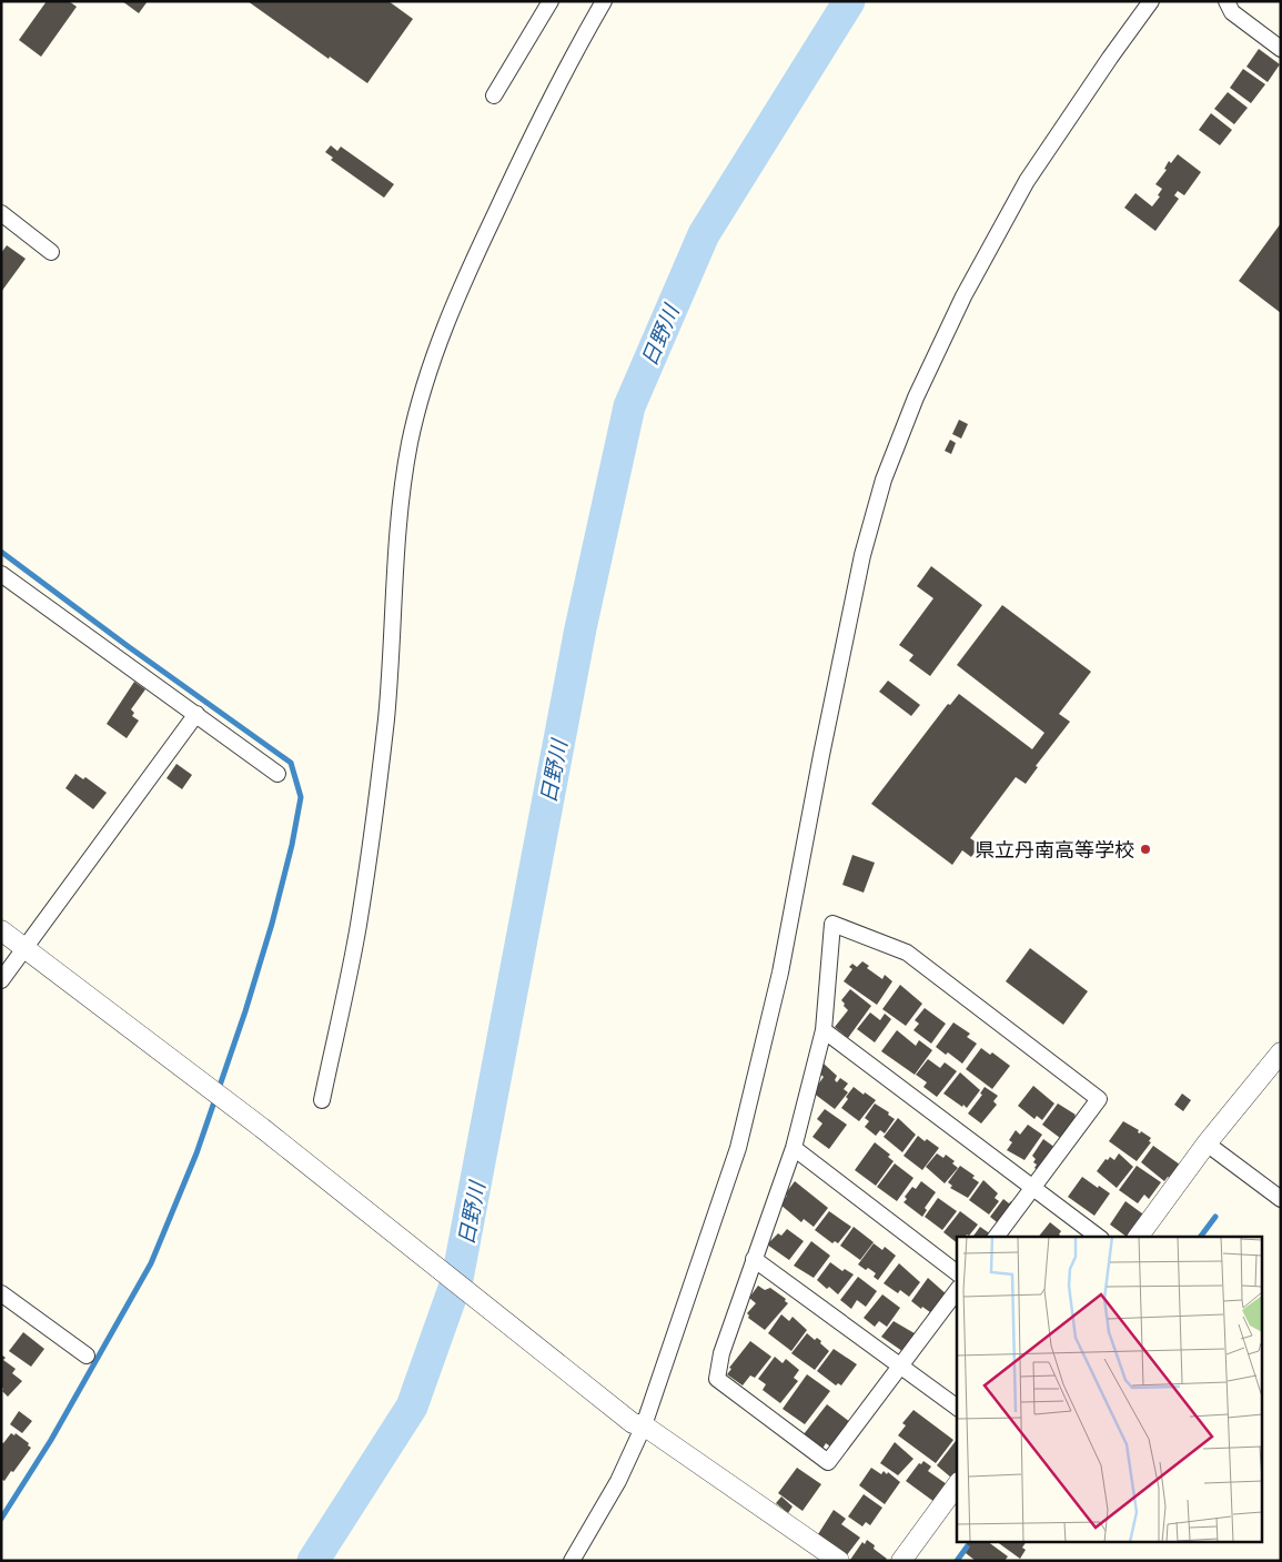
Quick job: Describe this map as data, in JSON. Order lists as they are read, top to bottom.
{
  "water": ["日野川"],
  "places": ["県立丹南高等学校"]
}
